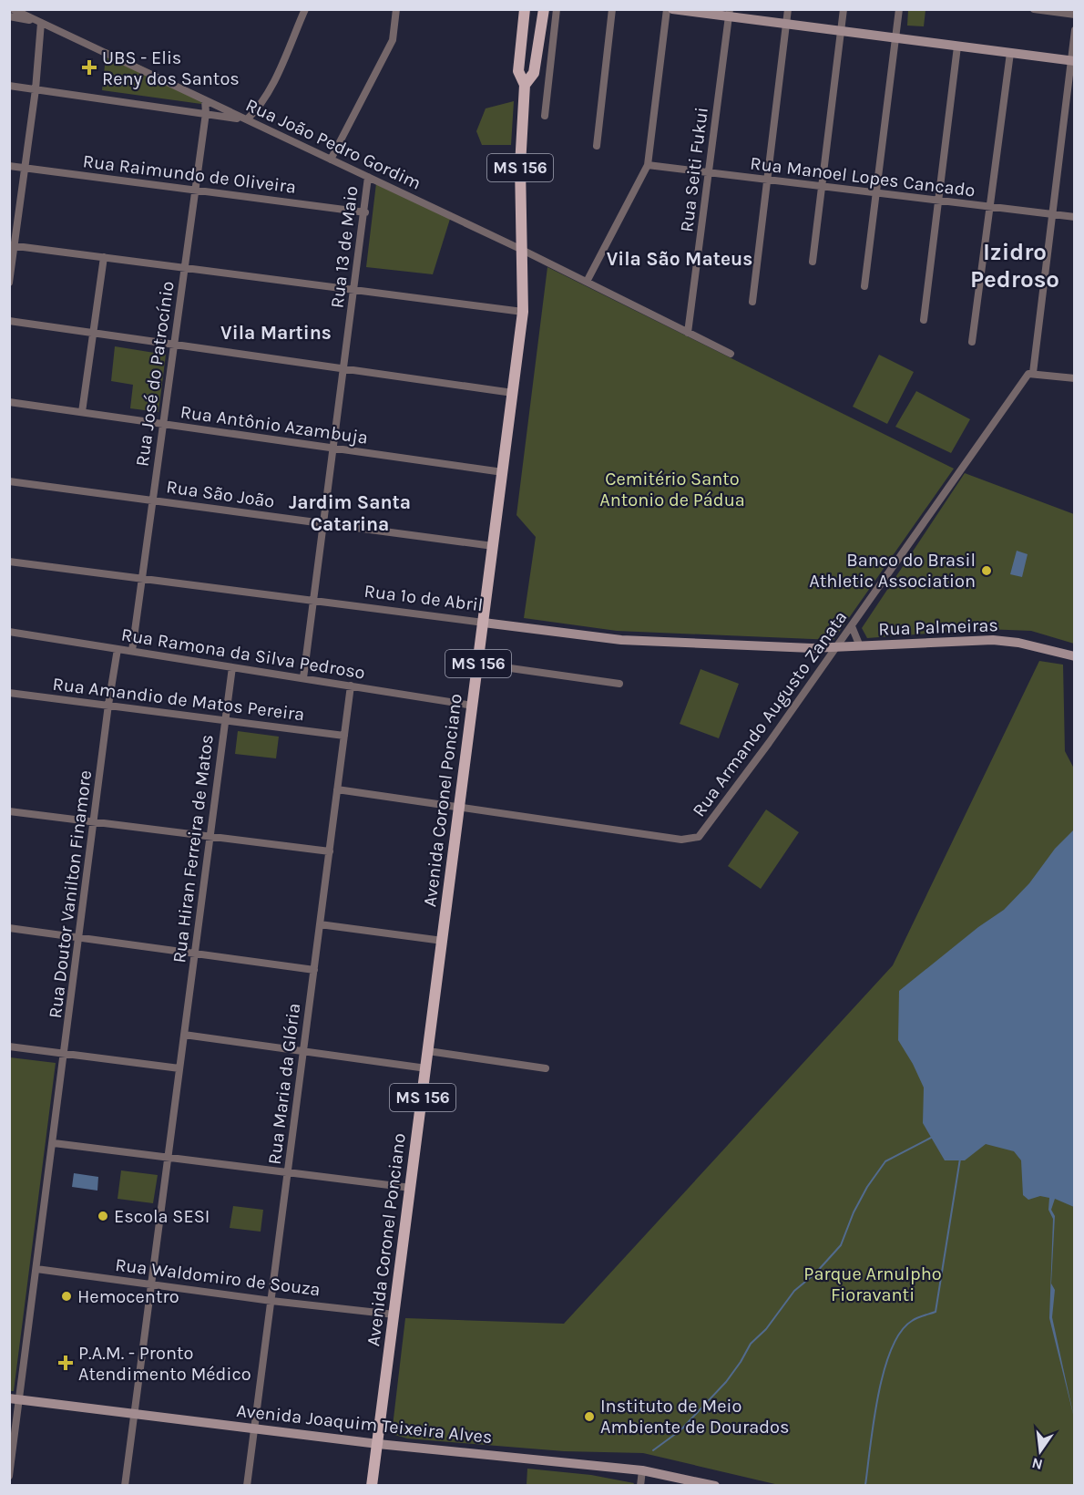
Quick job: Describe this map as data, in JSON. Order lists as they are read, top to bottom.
{
  "streets": {
    "main road": ["MS 156", "Avenida Coronel Ponciano"],
    "street": [
      "Rua João Pedro Gordim",
      "Rua Seiti Fukui",
      "Rua Raimundo de Oliveira",
      "Rua Manoel Lopes Cancado",
      "Rua 13 de Maio",
      "Rua José do Patrocínio",
      "Rua Antônio Azambuja",
      "Rua São João",
      "Rua 1º de Abril",
      "Rua Palmeiras",
      "Rua Ramona da Silva Pedroso",
      "Rua Amandio de Matos Pereira",
      "Rua Armando Augusto Zanata",
      "Rua Hiran Ferreira de Matos",
      "Rua Doutor Vanilton Finamore",
      "Rua Maria da Glória",
      "Rua Waldomiro de Souza",
      "Avenida Joaquim Teixeira Alves"
    ]
  },
  "crossings": [
    ["Rua João Pedro Gordim", "Rua Seiti Fukui"],
    ["Rua João Pedro Gordim", "Rua 13 de Maio"],
    ["Rua João Pedro Gordim", "Rua José do Patrocínio"],
    ["Rua João Pedro Gordim", "Avenida Coronel Ponciano"],
    ["Rua Seiti Fukui", "Rua Manoel Lopes Cancado"],
    ["Rua Raimundo de Oliveira", "Rua 13 de Maio"],
    ["Rua Raimundo de Oliveira", "Rua José do Patrocínio"],
    ["Rua 13 de Maio", "Rua Antônio Azambuja"],
    ["Rua 13 de Maio", "Rua São João"],
    ["Rua 13 de Maio", "Rua 1º de Abril"],
    ["Rua 13 de Maio", "Rua Ramona da Silva Pedroso"],
    ["Rua José do Patrocínio", "Rua Antônio Azambuja"],
    ["Rua José do Patrocínio", "Rua São João"],
    ["Rua José do Patrocínio", "Rua 1º de Abril"],
    ["Rua José do Patrocínio", "Rua Ramona da Silva Pedroso"],
    ["Rua Antônio Azambuja", "Avenida Coronel Ponciano"],
    ["Rua São João", "Avenida Coronel Ponciano"],
    ["Rua 1º de Abril", "Rua Palmeiras"],
    ["Rua 1º de Abril", "Rua Armando Augusto Zanata"],
    ["Rua 1º de Abril", "Avenida Coronel Ponciano"],
    ["Rua Palmeiras", "Rua Armando Augusto Zanata"],
    ["Rua Ramona da Silva Pedroso", "Avenida Coronel Ponciano"],
    ["Rua Ramona da Silva Pedroso", "Rua Hiran Ferreira de Matos"],
    ["Rua Ramona da Silva Pedroso", "Rua Doutor Vanilton Finamore"],
    ["Rua Ramona da Silva Pedroso", "Rua Maria da Glória"],
    ["Rua Amandio de Matos Pereira", "Rua Hiran Ferreira de Matos"],
    ["Rua Amandio de Matos Pereira", "Rua Doutor Vanilton Finamore"],
    ["Rua Amandio de Matos Pereira", "Rua Maria da Glória"],
    ["Rua Armando Augusto Zanata", "Avenida Coronel Ponciano"],
    ["Rua Armando Augusto Zanata", "Rua Maria da Glória"],
    ["Avenida Coronel Ponciano", "Rua Waldomiro de Souza"],
    ["Avenida Coronel Ponciano", "Avenida Joaquim Teixeira Alves"],
    ["Rua Hiran Ferreira de Matos", "Rua Waldomiro de Souza"],
    ["Rua Hiran Ferreira de Matos", "Avenida Joaquim Teixeira Alves"],
    ["Rua Doutor Vanilton Finamore", "Rua Waldomiro de Souza"],
    ["Rua Doutor Vanilton Finamore", "Avenida Joaquim Teixeira Alves"],
    ["Rua Maria da Glória", "Rua Waldomiro de Souza"],
    ["Rua Maria da Glória", "Avenida Joaquim Teixeira Alves"]
  ],
  "districts": [
    "Izidro Pedroso",
    "Vila São Mateus",
    "Vila Martins",
    "Jardim Santa Catarina"
  ],
  "parks": ["Cemitério Santo Antonio de Pádua", "Parque Arnulpho Fioravanti"],
  "places": {
    "health": ["UBS - Elis Reny dos Santos", "P.A.M. - Pronto Atendimento Médico"],
    "other": [
      "Banco do Brasil Athletic Association",
      "Escola SESI",
      "Hemocentro",
      "Instituto de Meio Ambiente de Dourados"
    ]
  },
  "north": "bottom"
}
